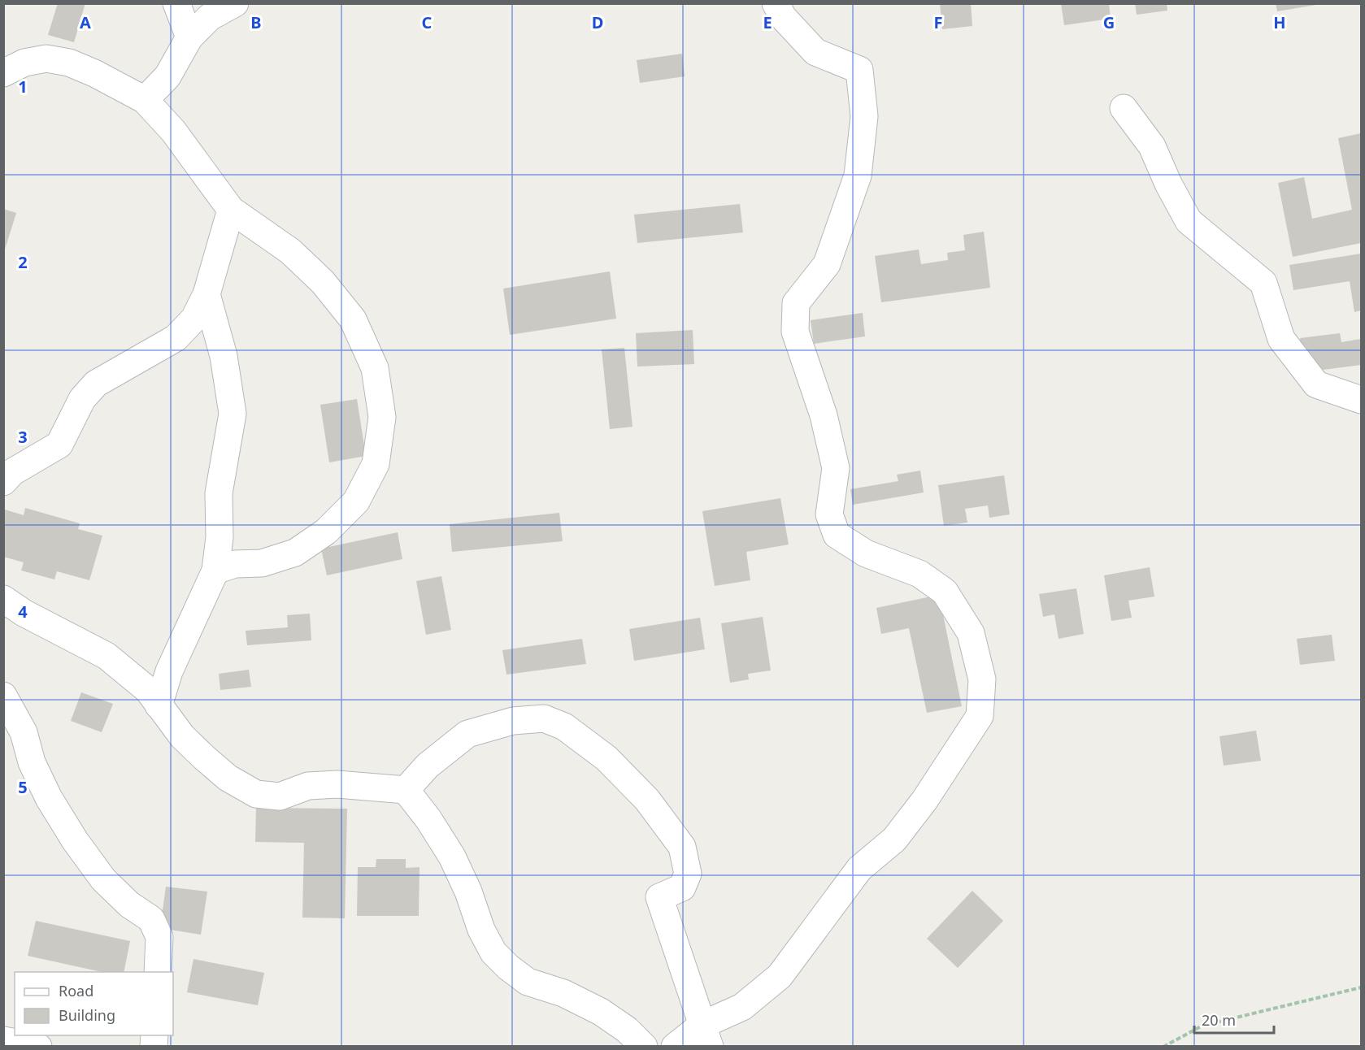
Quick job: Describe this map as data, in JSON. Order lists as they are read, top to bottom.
{
  "legend": ["Road", "Building"],
  "scale_bar": "20 m",
  "grid": {
    "columns": [
      "A",
      "B",
      "C",
      "D",
      "E",
      "F",
      "G",
      "H"
    ],
    "rows": [
      "1",
      "2",
      "3",
      "4",
      "5"
    ]
  }
}
